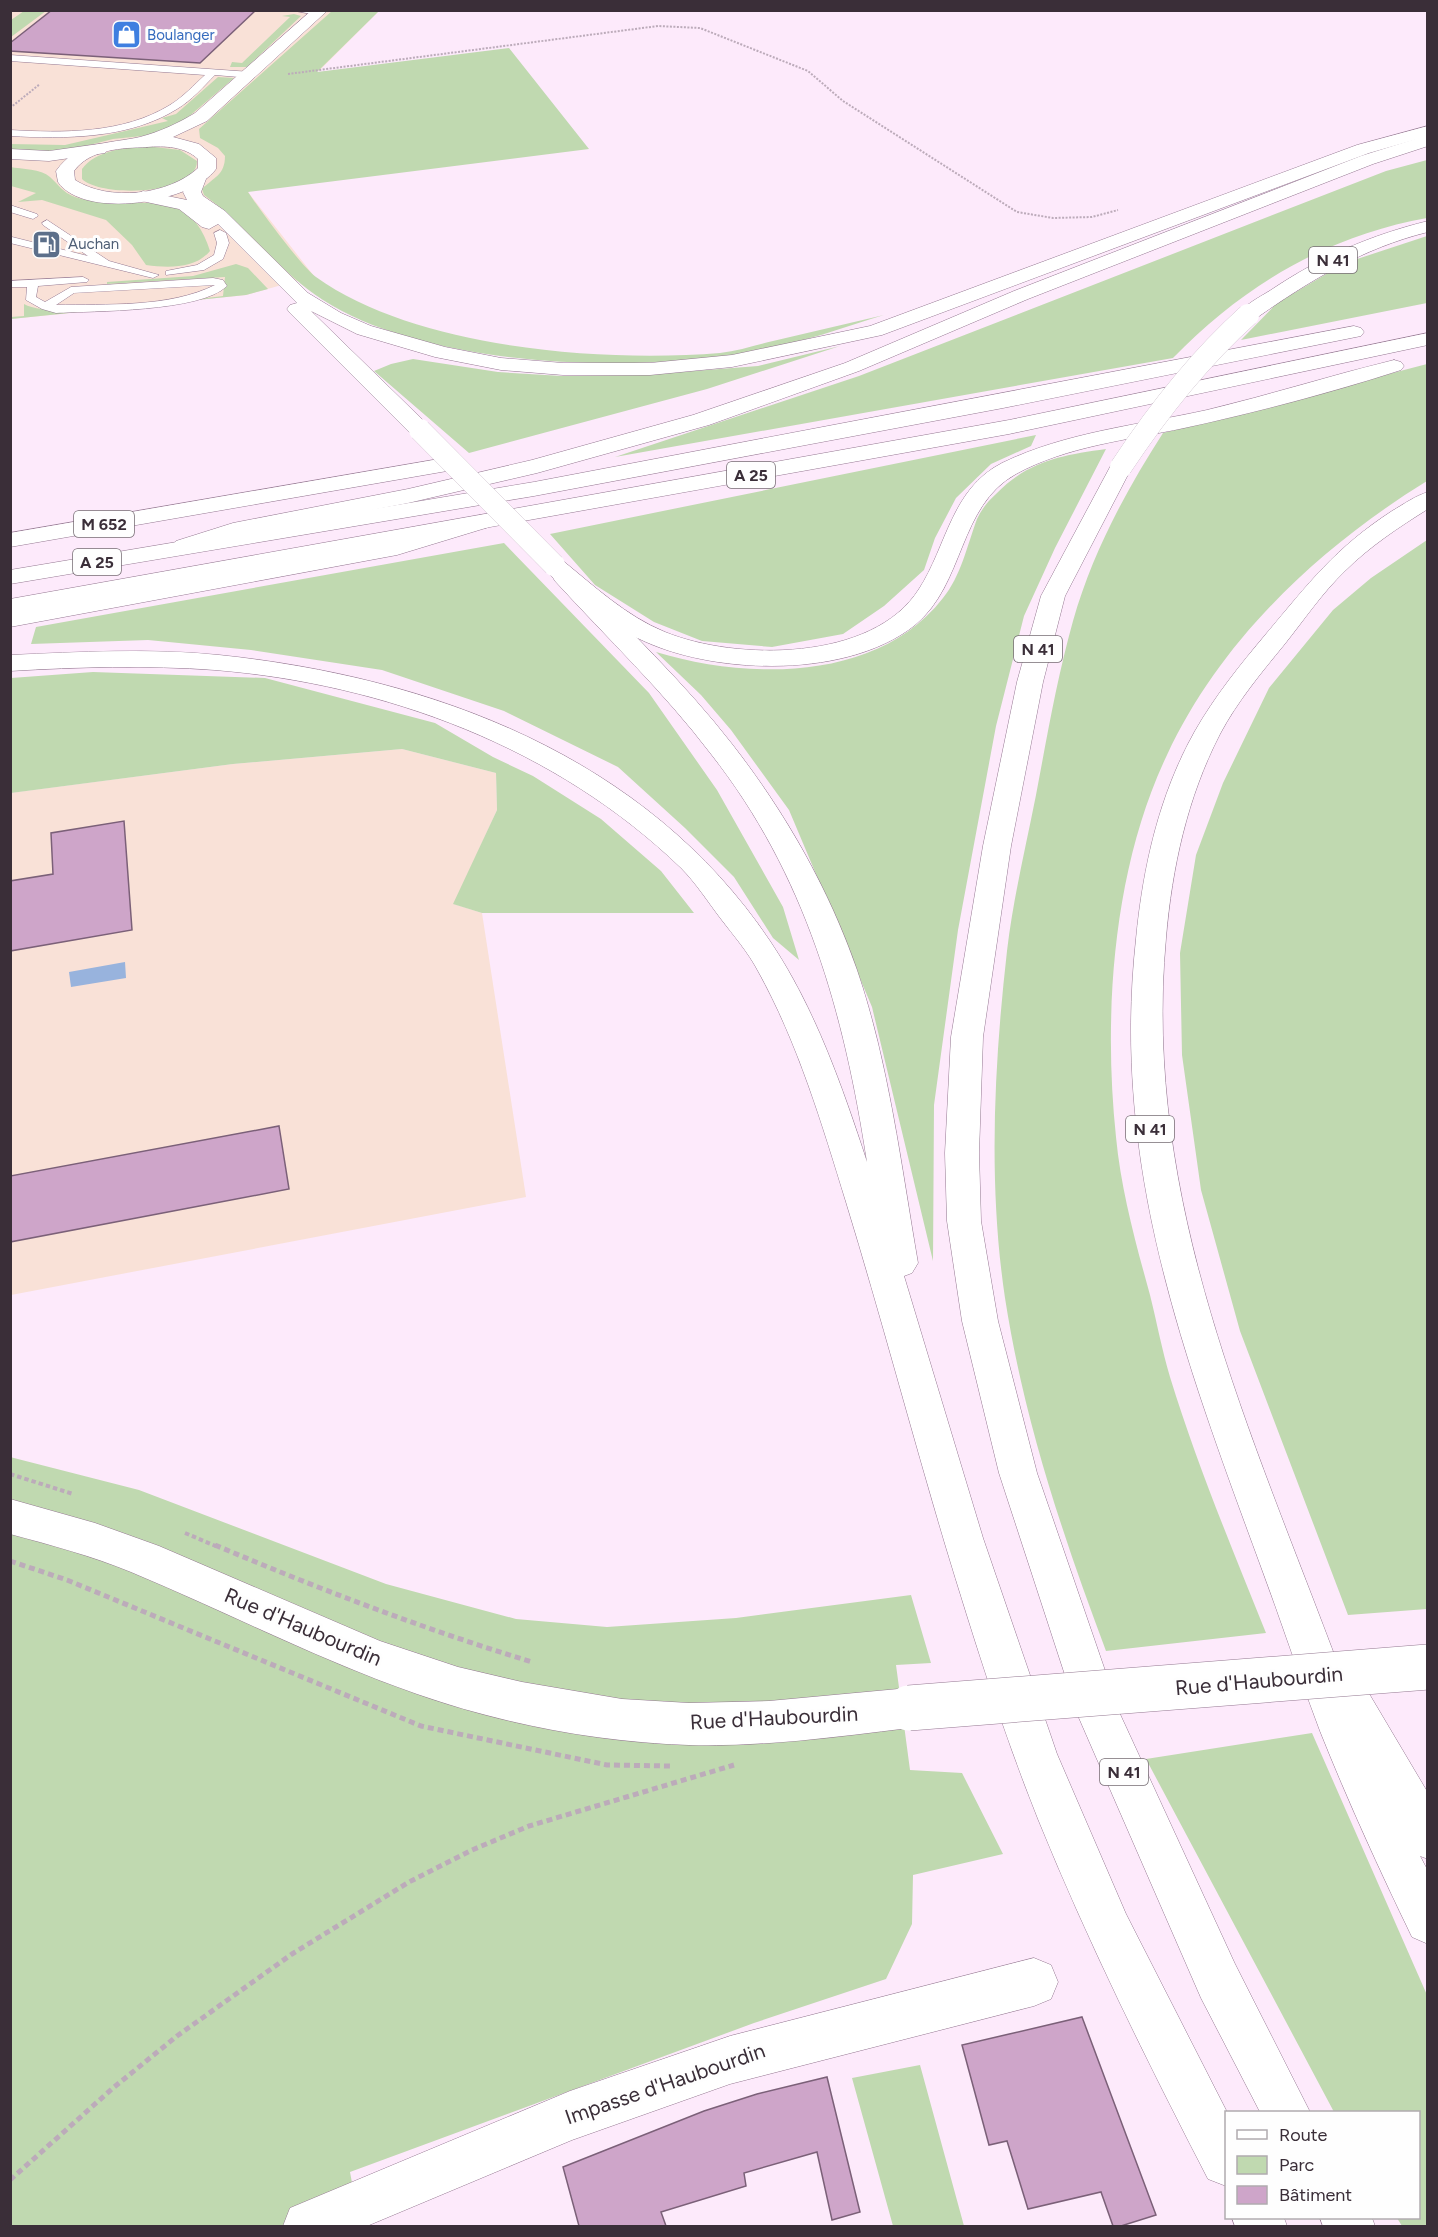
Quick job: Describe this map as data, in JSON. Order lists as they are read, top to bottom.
{
  "streets": {
    "main road": [
      "N 41",
      "A 25",
      "M 652",
      "Rue d'Haubourdin",
      "Impasse d'Haubourdin"
    ]
  },
  "places": {
    "shop": ["Boulanger"],
    "fuel station": ["Auchan"]
  },
  "legend": ["Route", "Parc", "Bâtiment"]
}
